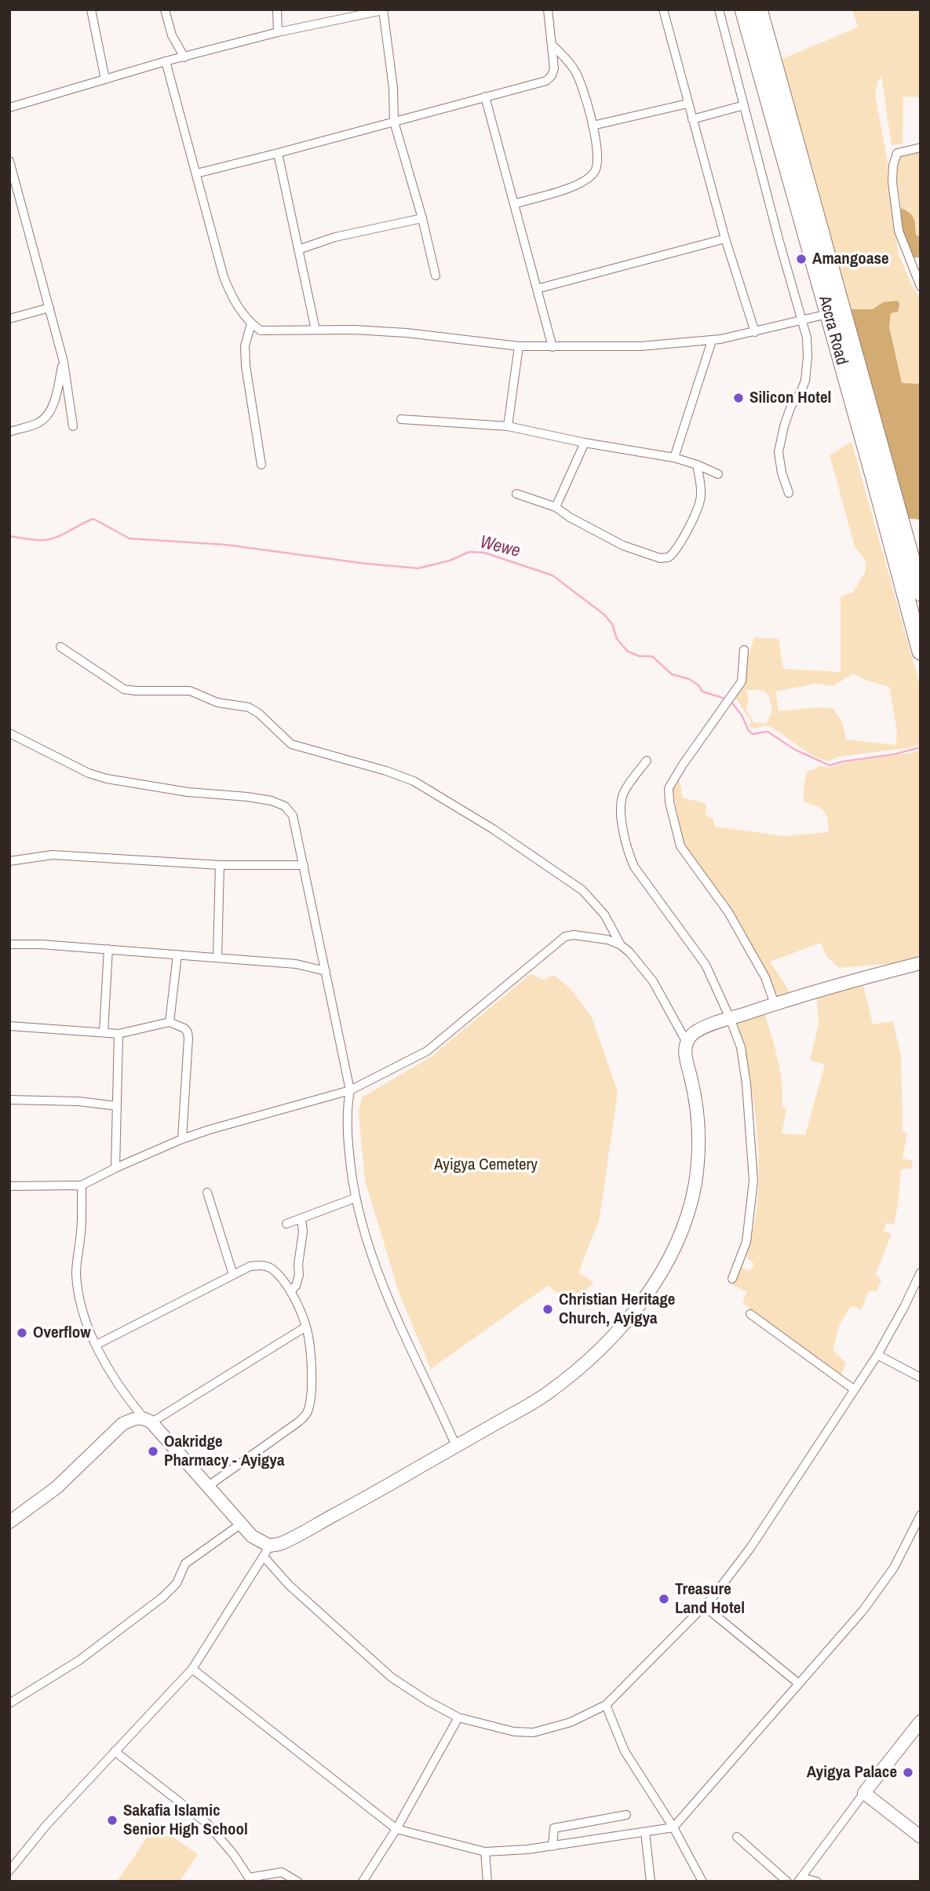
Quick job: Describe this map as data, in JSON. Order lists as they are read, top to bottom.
{
  "streets": {
    "highway": ["Accra Road"]
  },
  "water": ["Wewe"],
  "parks": ["Ayigya Cemetery"],
  "places": [
    "Amangoase",
    "Silicon Hotel",
    "Christian Heritage Church, Ayigya",
    "Overflow",
    "Oakridge Pharmacy - Ayigya",
    "Treasure Land Hotel",
    "Ayigya Palace",
    "Sakafia Islamic Senior High School"
  ]
}
